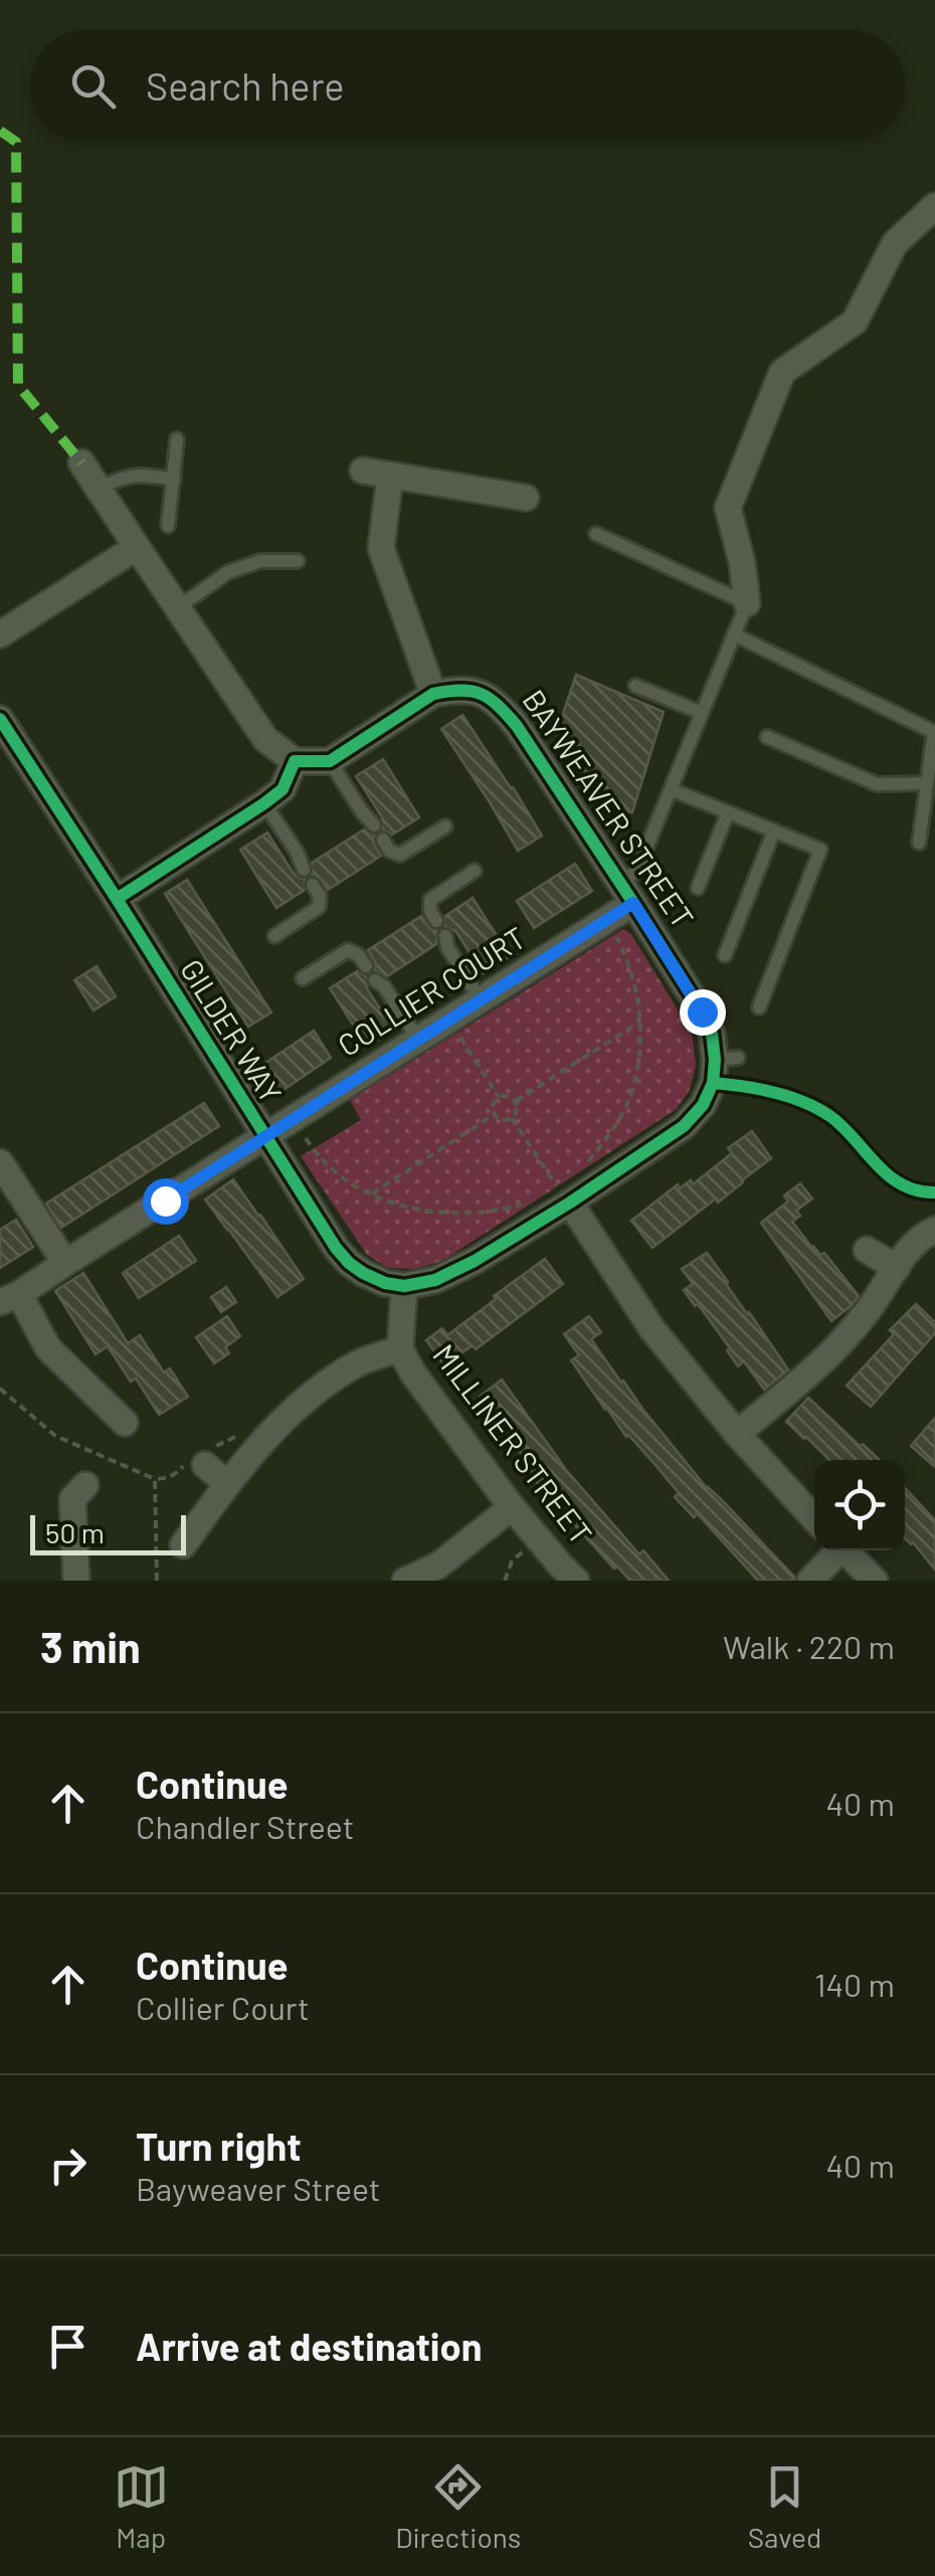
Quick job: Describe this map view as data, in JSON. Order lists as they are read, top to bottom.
{
  "streets": {
    "street": [
      "BAYWEAVER STREET",
      "COLLIER COURT",
      "GILDER WAY",
      "MILLINER STREET"
    ]
  },
  "crossings": [
    ["BAYWEAVER STREET", "COLLIER COURT"],
    ["COLLIER COURT", "GILDER WAY"],
    ["GILDER WAY", "MILLINER STREET"]
  ],
  "scale_bar": "50 m",
  "page": {
    "search": "Search here",
    "scale": "50 m",
    "heading": ["3 min", "Walk · 220 m"],
    "list": [
      ["Continue", "Chandler Street", "40 m"],
      ["Continue", "Collier Court", "140 m"],
      ["Turn right", "Bayweaver Street", "40 m"],
      "Arrive at destination"
    ],
    "nav": ["Map", "Directions", "Saved"]
  }
}
